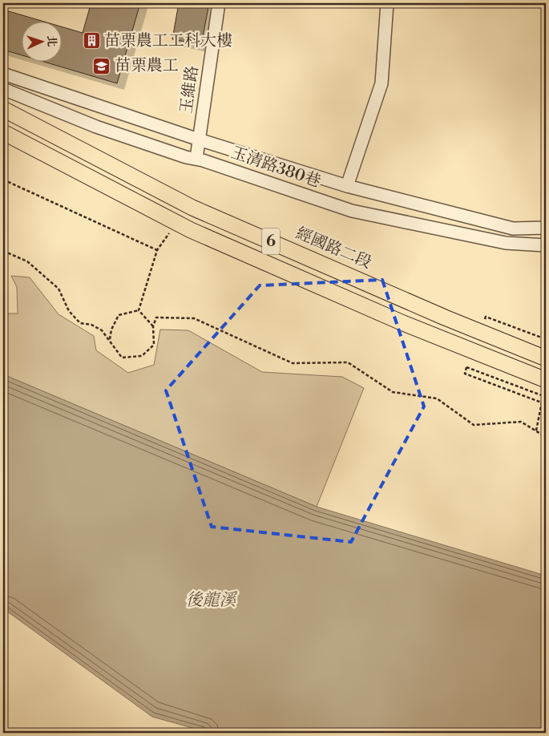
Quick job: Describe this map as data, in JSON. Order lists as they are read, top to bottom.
{
  "streets": {
    "main road": ["6", "經國路二段"],
    "street": ["玉維路", "玉清路380巷"]
  },
  "crossings": [
    ["玉維路", "玉清路380巷"]
  ],
  "water": ["後龍溪"],
  "places": {
    "building": ["苗栗農工工科大樓"],
    "school or university": ["苗栗農工"]
  },
  "north": "right"
}
